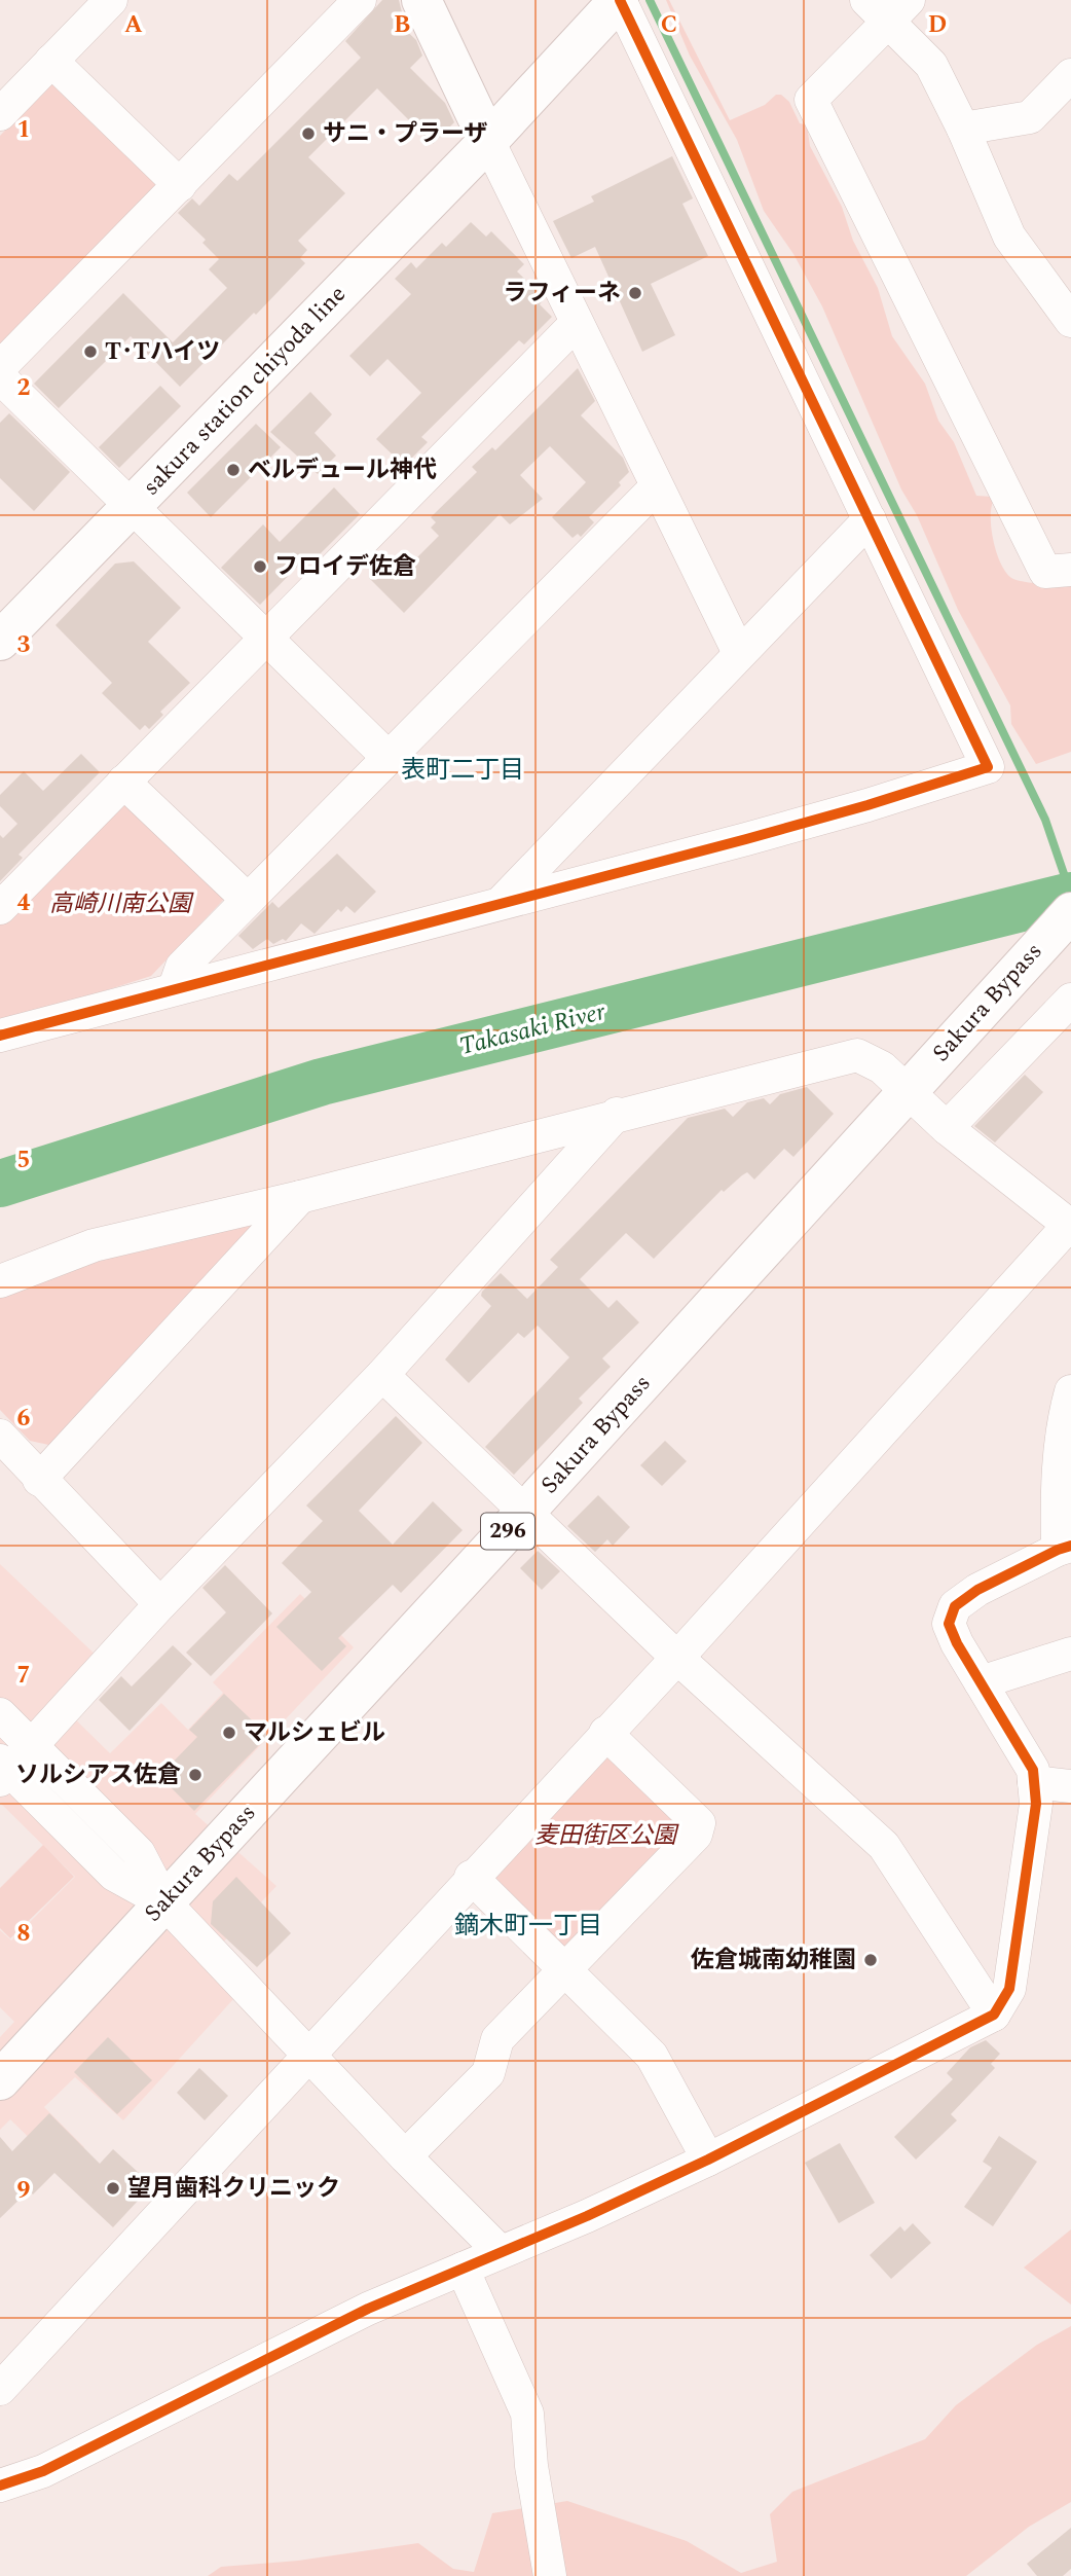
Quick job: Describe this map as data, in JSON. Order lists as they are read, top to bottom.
{
  "streets": {
    "main road": ["sakura station chiyoda line", "Sakura Bypass", "296"]
  },
  "districts": ["表町二丁目", "鏑木町一丁目"],
  "water": ["Takasaki River"],
  "parks": ["高崎川南公園", "麦田街区公園"],
  "places": [
    "サニ・プラーザ",
    "ラフィーネ",
    "T･Tハイツ",
    "ベルデュール神代",
    "フロイデ佐倉",
    "マルシェビル",
    "ソルシアス佐倉",
    "佐倉城南幼稚園",
    "望月歯科クリニック"
  ],
  "grid": {
    "columns": [
      "A",
      "B",
      "C",
      "D"
    ],
    "rows": [
      "1",
      "2",
      "3",
      "4",
      "5",
      "6",
      "7",
      "8",
      "9"
    ]
  }
}
